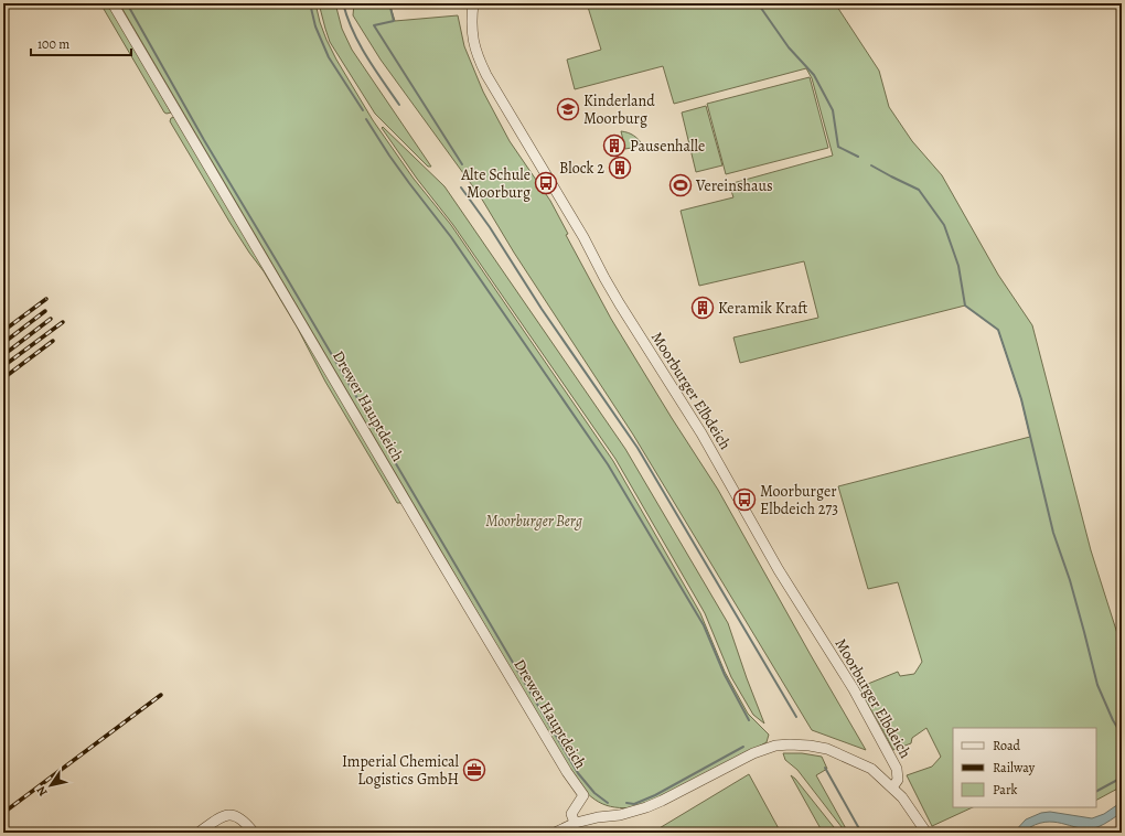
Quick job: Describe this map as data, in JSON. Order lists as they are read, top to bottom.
{
  "streets": {
    "street": ["Moorburger Elbdeich", "Drewer Hauptdeich"]
  },
  "parks": ["Moorburger Berg"],
  "places": {
    "school or university": ["Kinderland Moorburg"],
    "building": ["Pausenhalle", "Block 2", "Keramik Kraft"],
    "bus stop": ["Alte Schule Moorburg", "Moorburger Elbdeich 273"],
    "sports": ["Vereinshaus"],
    "office": ["Imperial Chemical Logistics GmbH"]
  },
  "legend": ["Road", "Railway", "Park"],
  "scale_bar": "100 m",
  "north": "bottom left"
}
